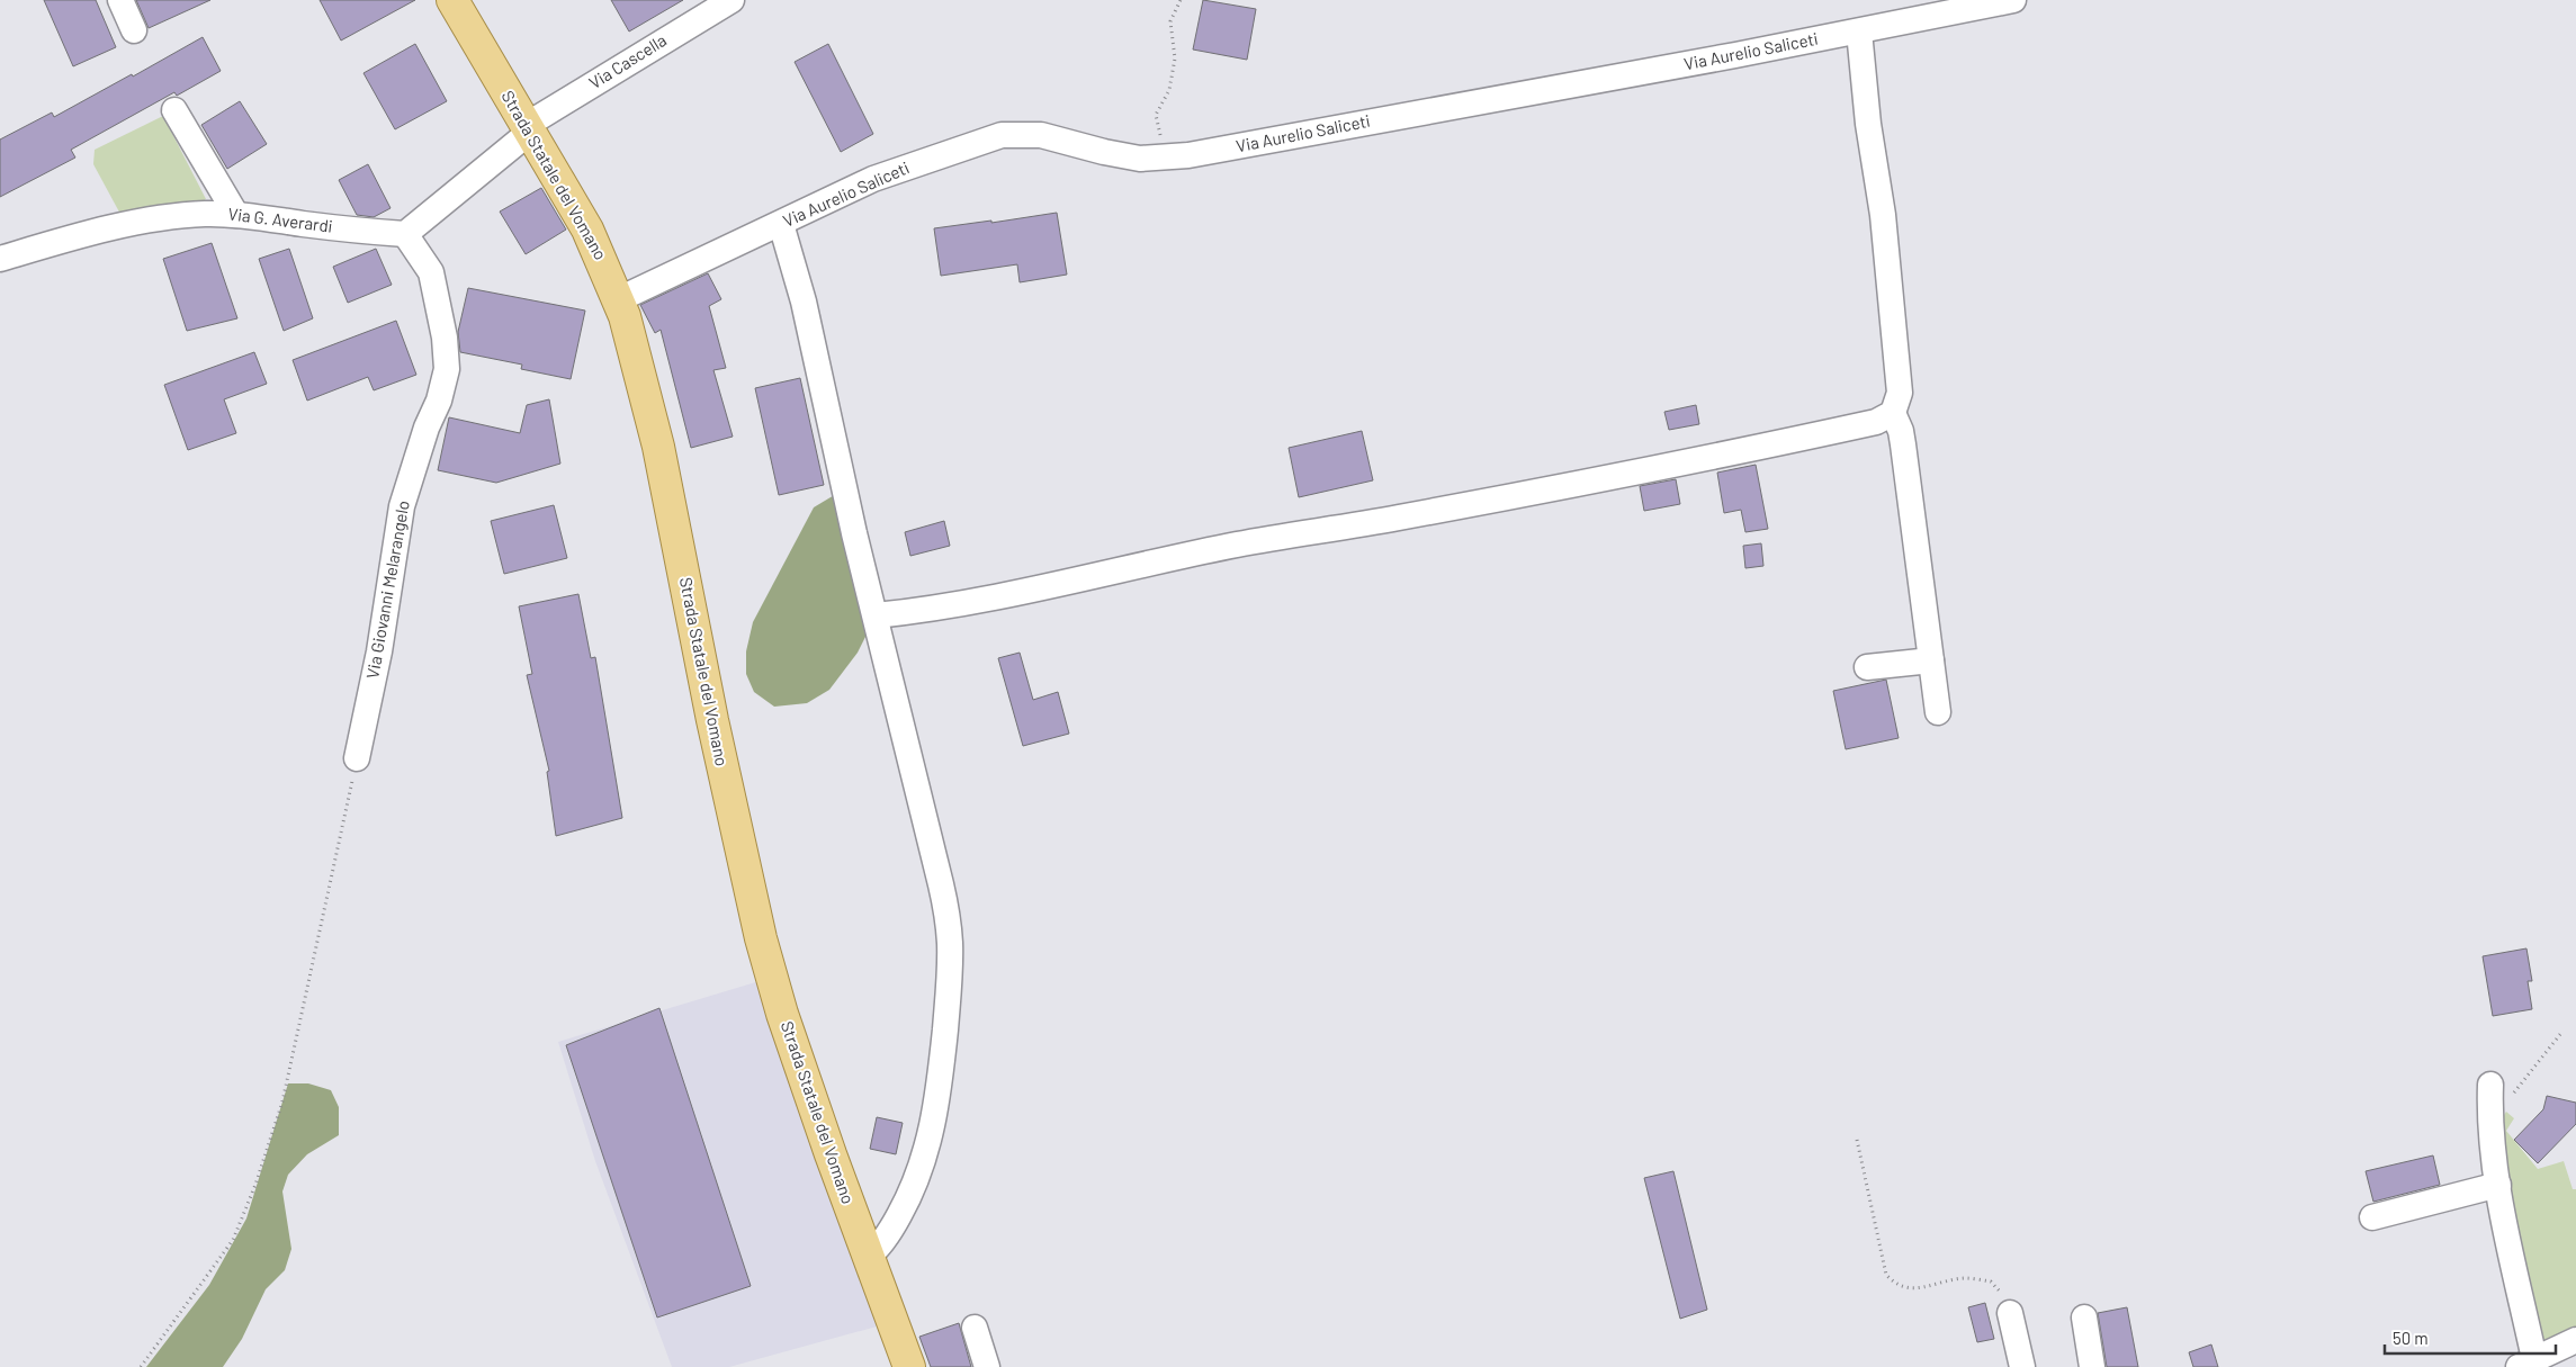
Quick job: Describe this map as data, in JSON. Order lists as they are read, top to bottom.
{
  "streets": {
    "main road": ["Strada Statale del Vomano"],
    "street": [
      "Via Aurelio Saliceti",
      "Via Cascella",
      "Via G. Averardi",
      "Via Giovanni Melarangelo"
    ]
  },
  "crossings": [
    ["Via Aurelio Saliceti", "Strada Statale del Vomano"],
    ["Via Cascella", "Strada Statale del Vomano"],
    ["Via G. Averardi", "Via Giovanni Melarangelo"]
  ],
  "scale_bar": "50 m"
}
